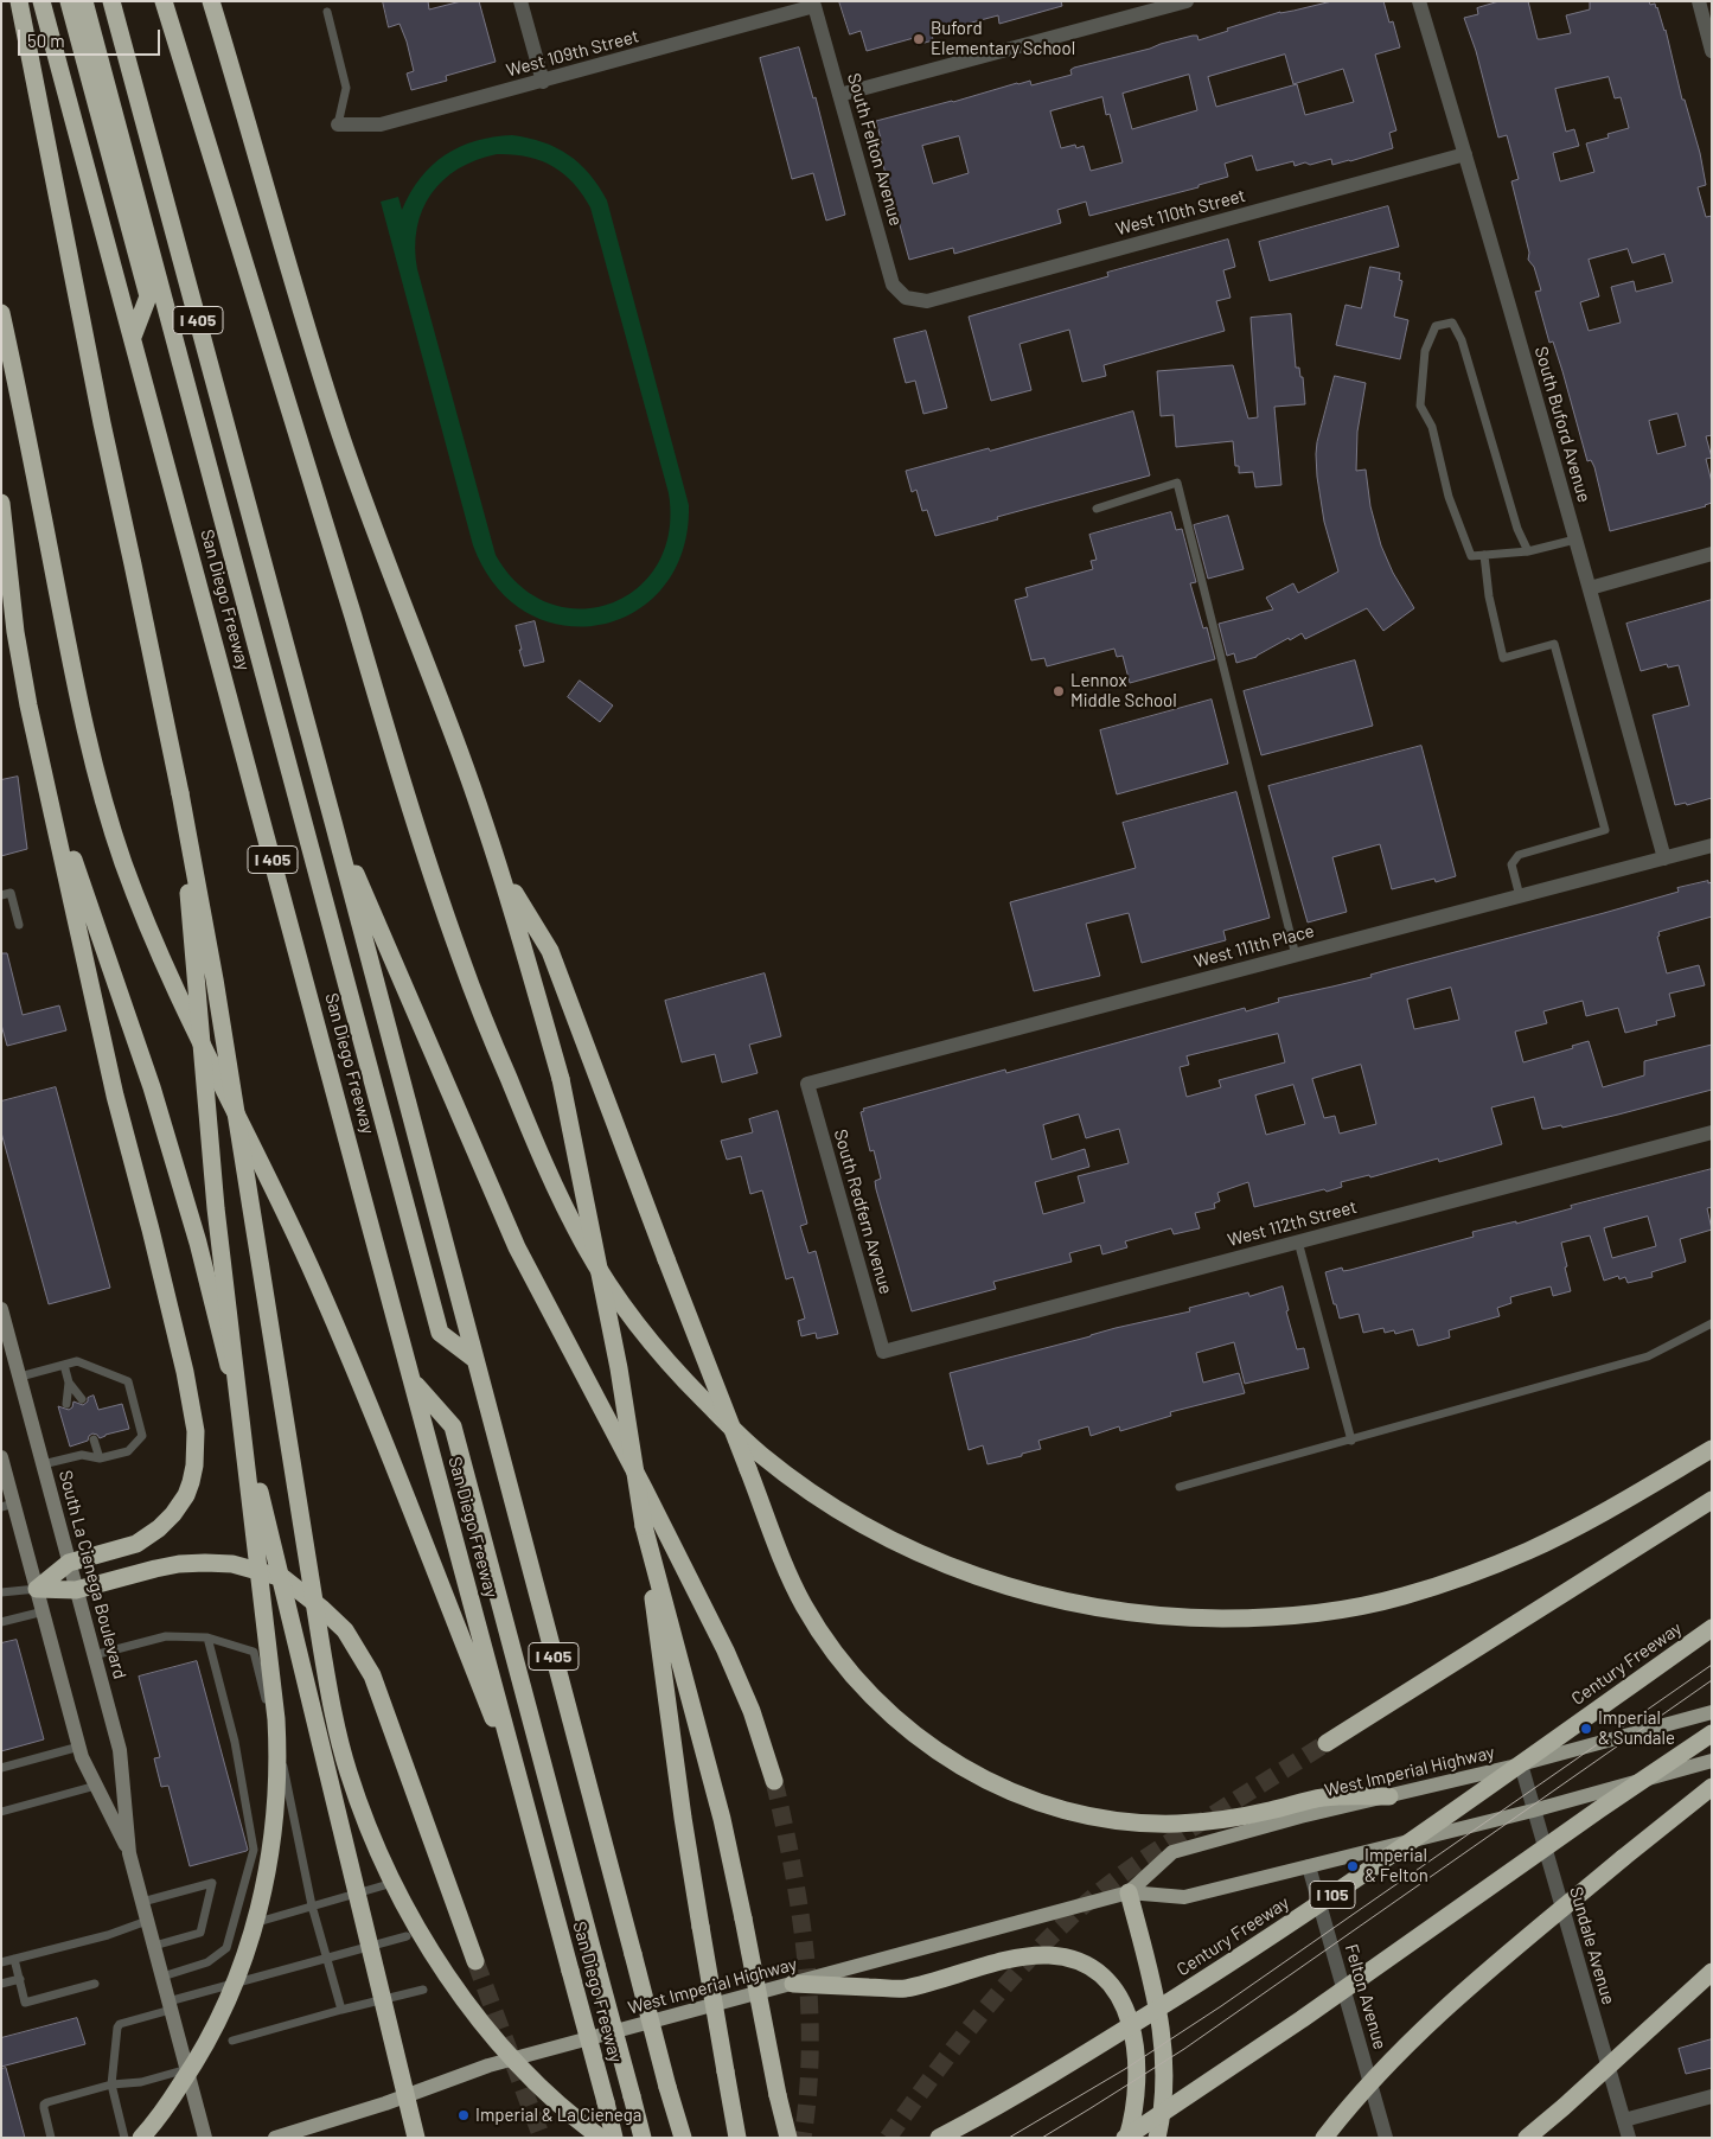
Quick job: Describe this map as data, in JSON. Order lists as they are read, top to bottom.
{
  "streets": {
    "highway": [
      "I 405",
      "San Diego Freeway",
      "Century Freeway",
      "I 105"
    ],
    "main road": ["South La Cienega Boulevard", "West Imperial Highway"],
    "street": [
      "West 109th Street",
      "South Felton Avenue",
      "West 110th Street",
      "South Buford Avenue",
      "West 111th Place",
      "South Redfern Avenue",
      "West 112th Street",
      "Sundale Avenue",
      "Felton Avenue"
    ]
  },
  "crossings": [
    ["West 109th Street", "South Felton Avenue"],
    ["South Felton Avenue", "West 110th Street"],
    ["West 110th Street", "South Buford Avenue"],
    ["South Buford Avenue", "West 111th Place"],
    ["West 111th Place", "South Redfern Avenue"],
    ["South Redfern Avenue", "West 112th Street"],
    ["West Imperial Highway", "Sundale Avenue"],
    ["West Imperial Highway", "Felton Avenue"]
  ],
  "places": [
    "Buford Elementary School",
    "Lennox Middle School",
    "Imperial & Sundale",
    "Imperial & Felton",
    "Imperial & La Cienega"
  ],
  "scale_bar": "50 m"
}
